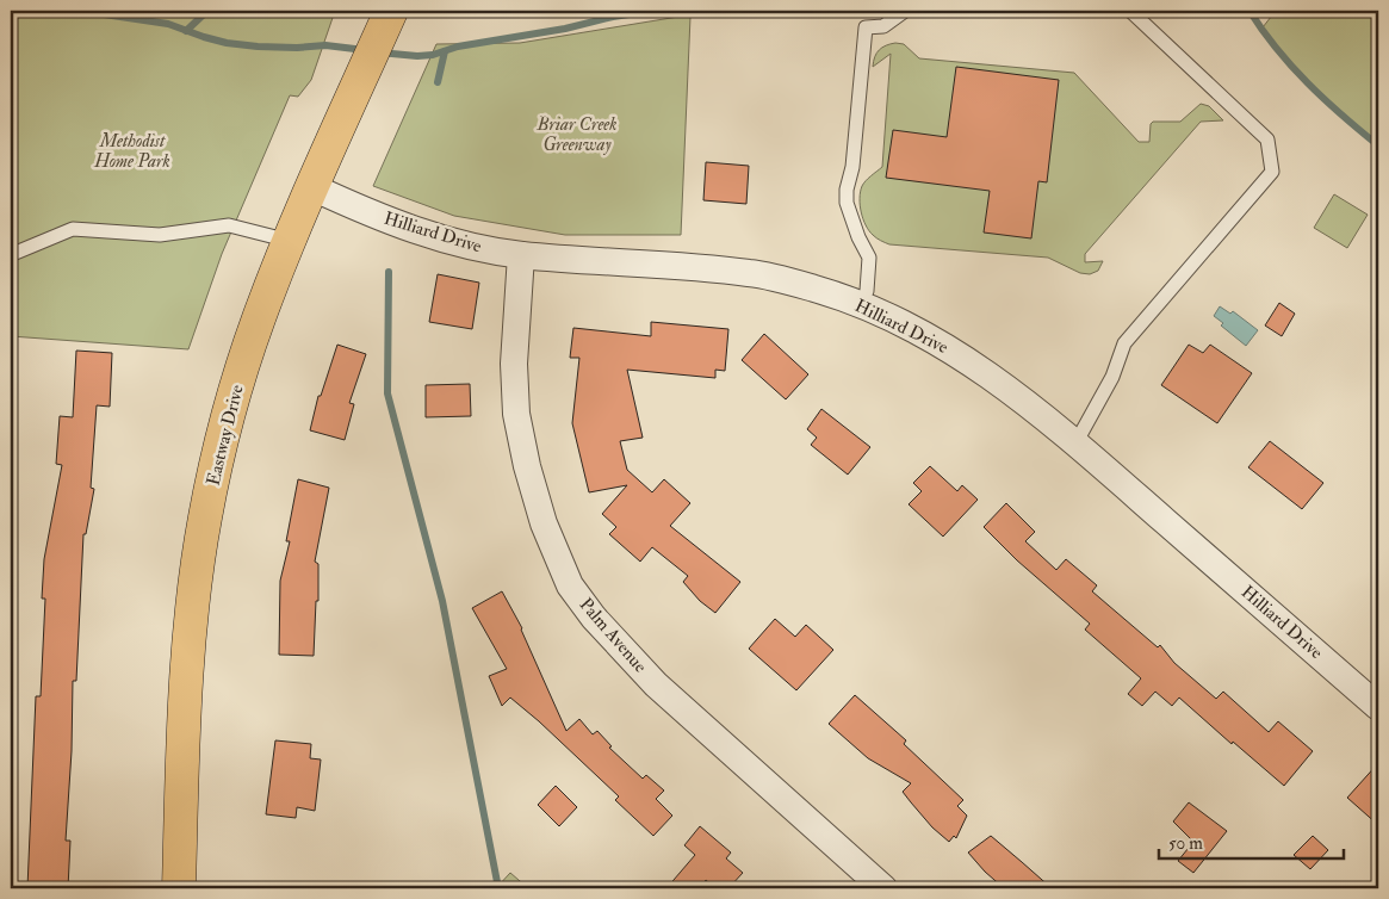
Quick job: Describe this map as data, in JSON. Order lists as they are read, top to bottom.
{
  "streets": {
    "main road": ["Eastway Drive"],
    "street": ["Hilliard Drive", "Palm Avenue"]
  },
  "crossings": [
    ["Hilliard Drive", "Eastway Drive"],
    ["Hilliard Drive", "Palm Avenue"]
  ],
  "parks": ["Briar Creek Greenway", "Methodist Home Park"],
  "scale_bar": "50 m"
}
